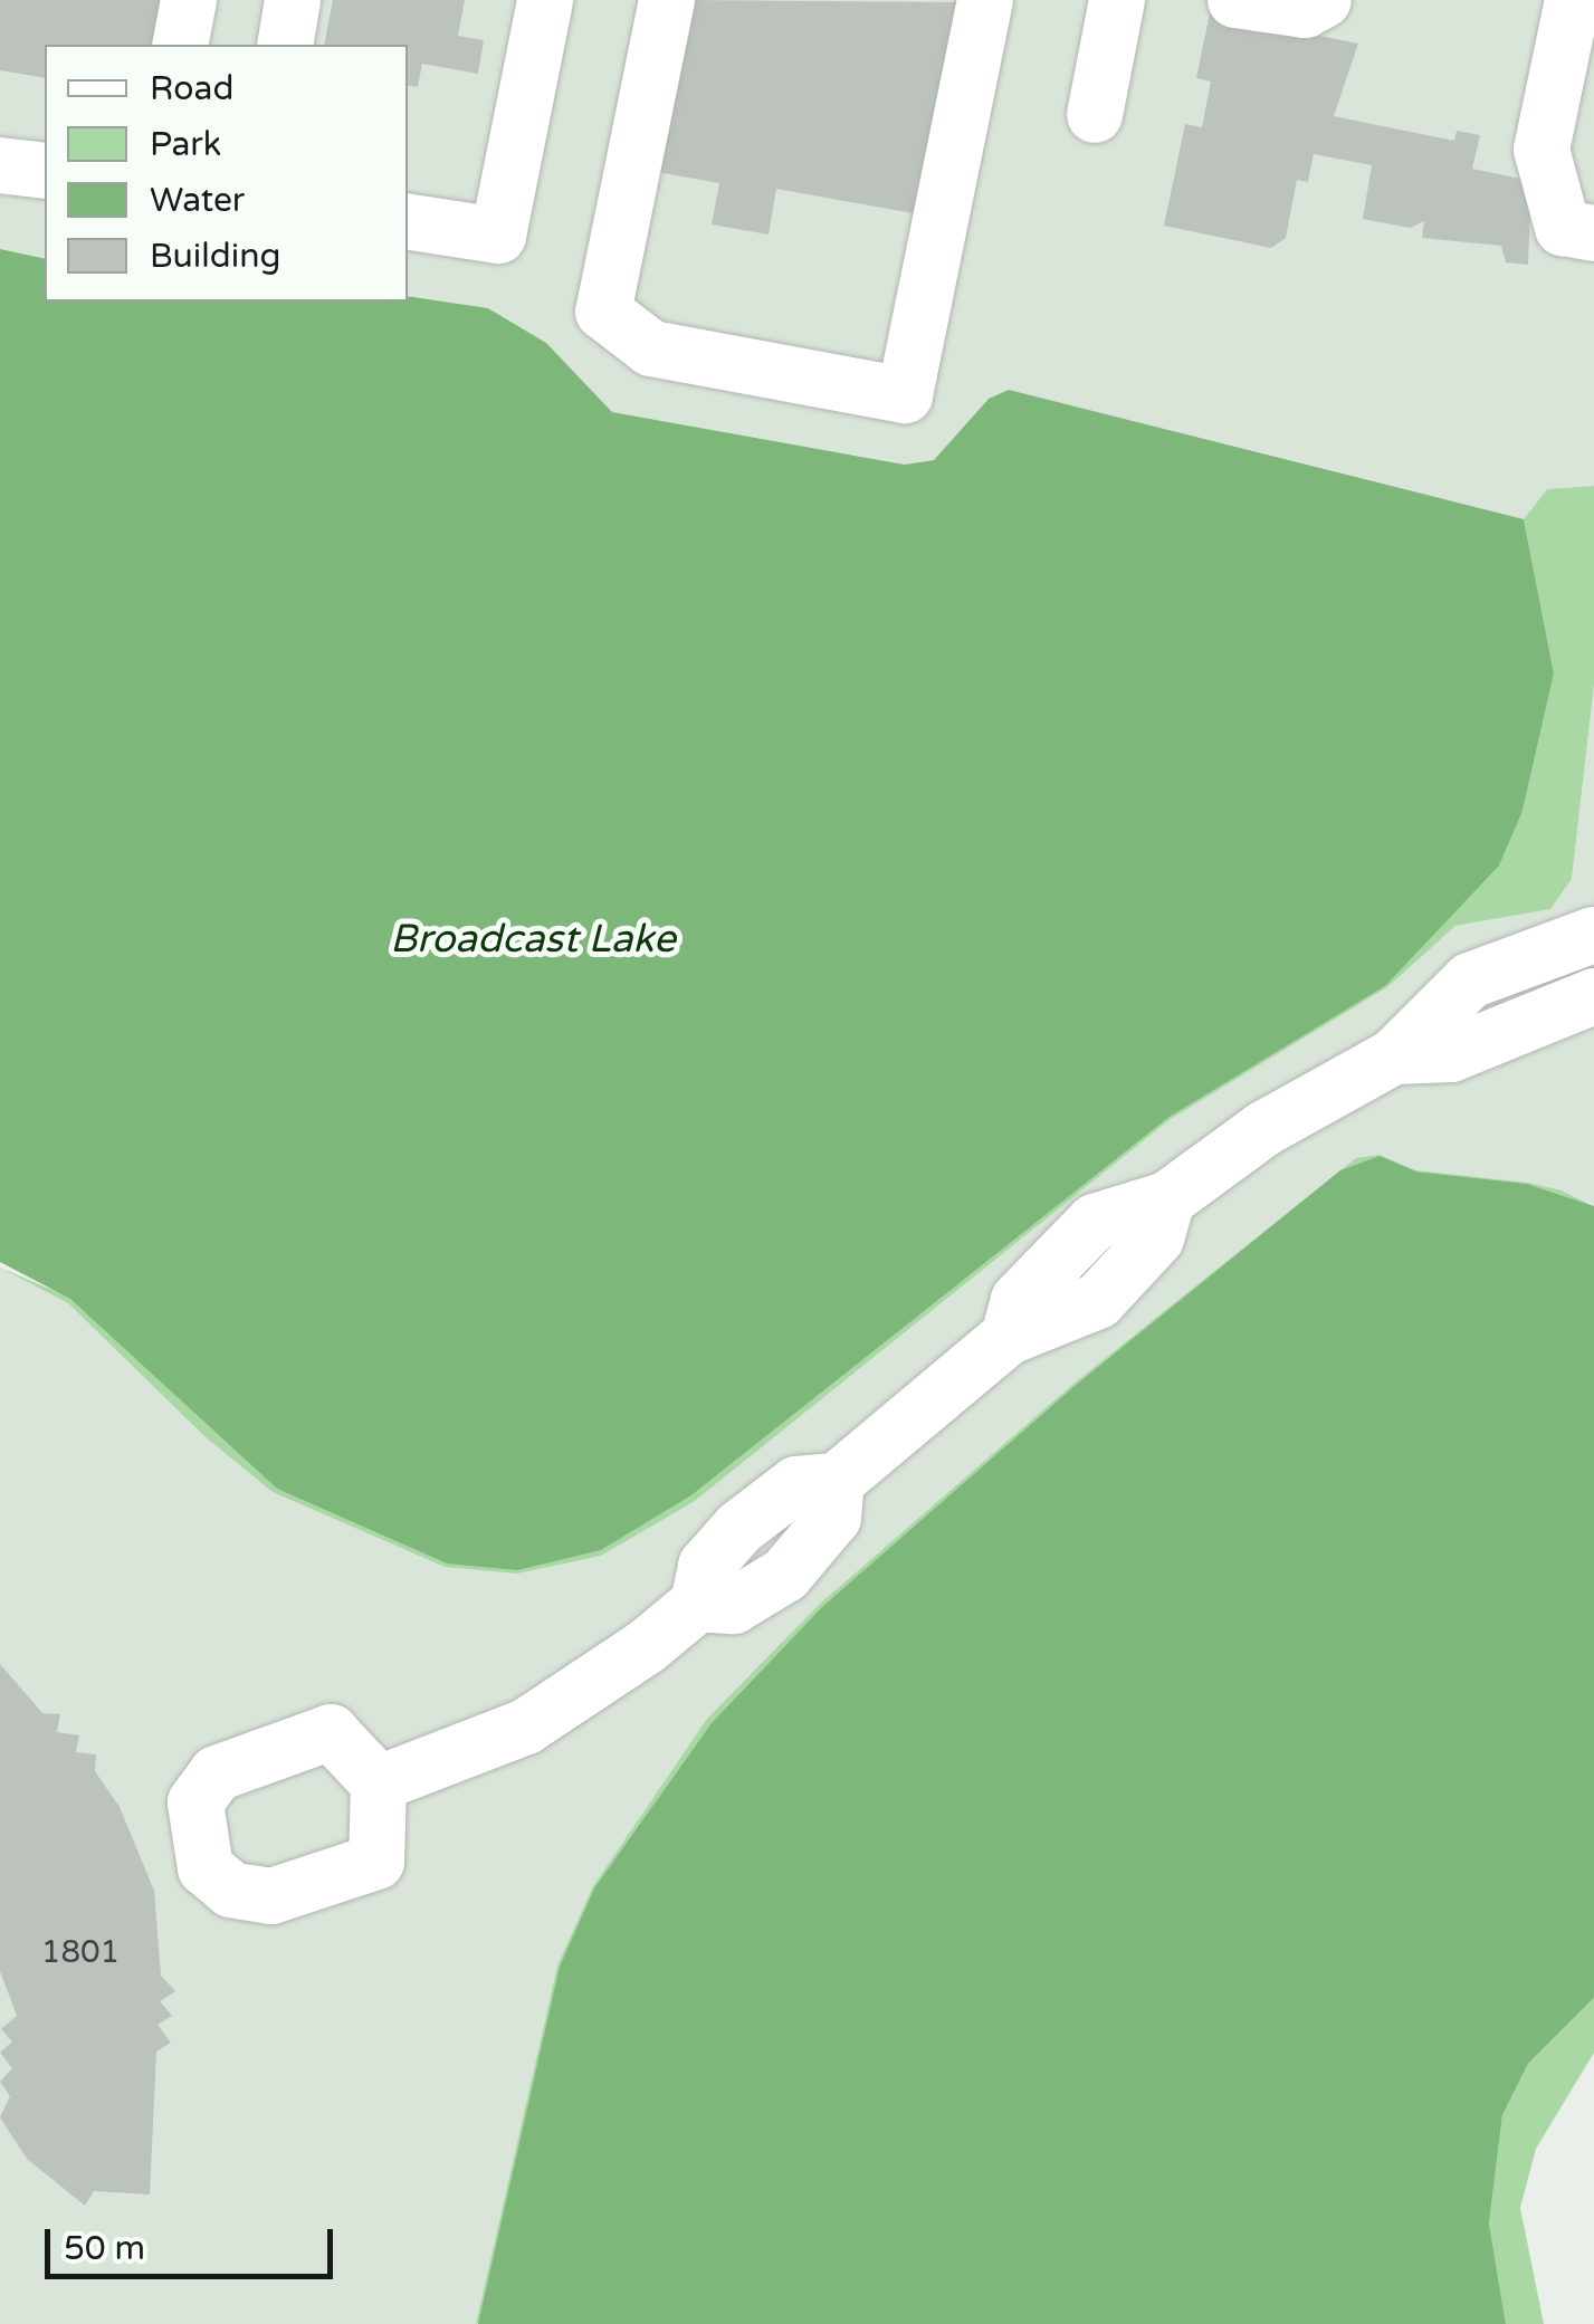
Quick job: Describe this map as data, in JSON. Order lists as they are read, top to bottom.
{
  "water": ["Broadcast Lake"],
  "house_numbers": ["1801"],
  "legend": [
    "Road",
    "Park",
    "Water",
    "Building"
  ],
  "scale_bar": "50 m"
}
